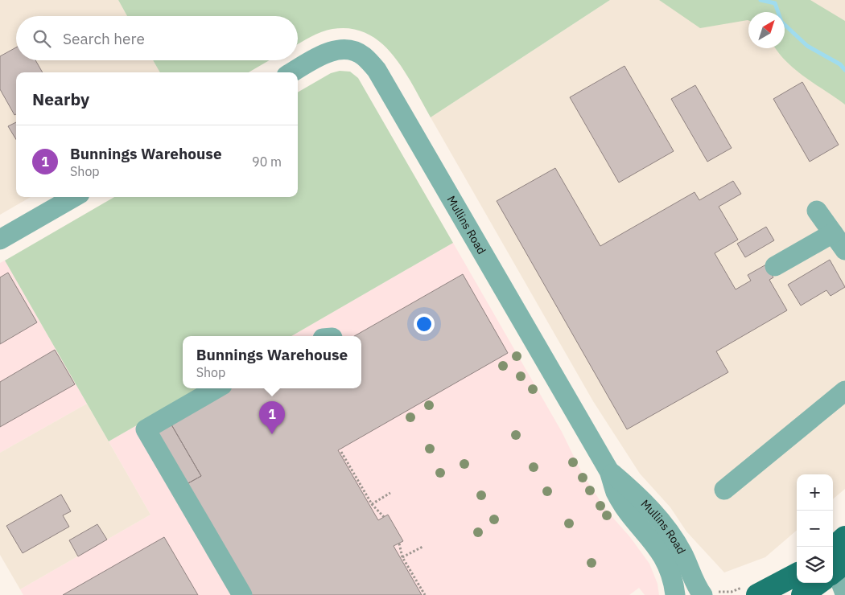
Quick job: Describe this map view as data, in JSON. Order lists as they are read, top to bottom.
{
  "streets": {
    "street": ["Mullins Road"]
  },
  "north": "top right",
  "page": {
    "search": "Search here",
    "heading": "Nearby",
    "list": [
      {
        "mark": "1",
        "name": "Bunnings Warehouse",
        "note": "Shop",
        "value": "90 m"
      }
    ],
    "popup": ["Bunnings Warehouse", "Shop"],
    "pins": "1",
    "map_buttons": ["+", "−"]
  }
}
